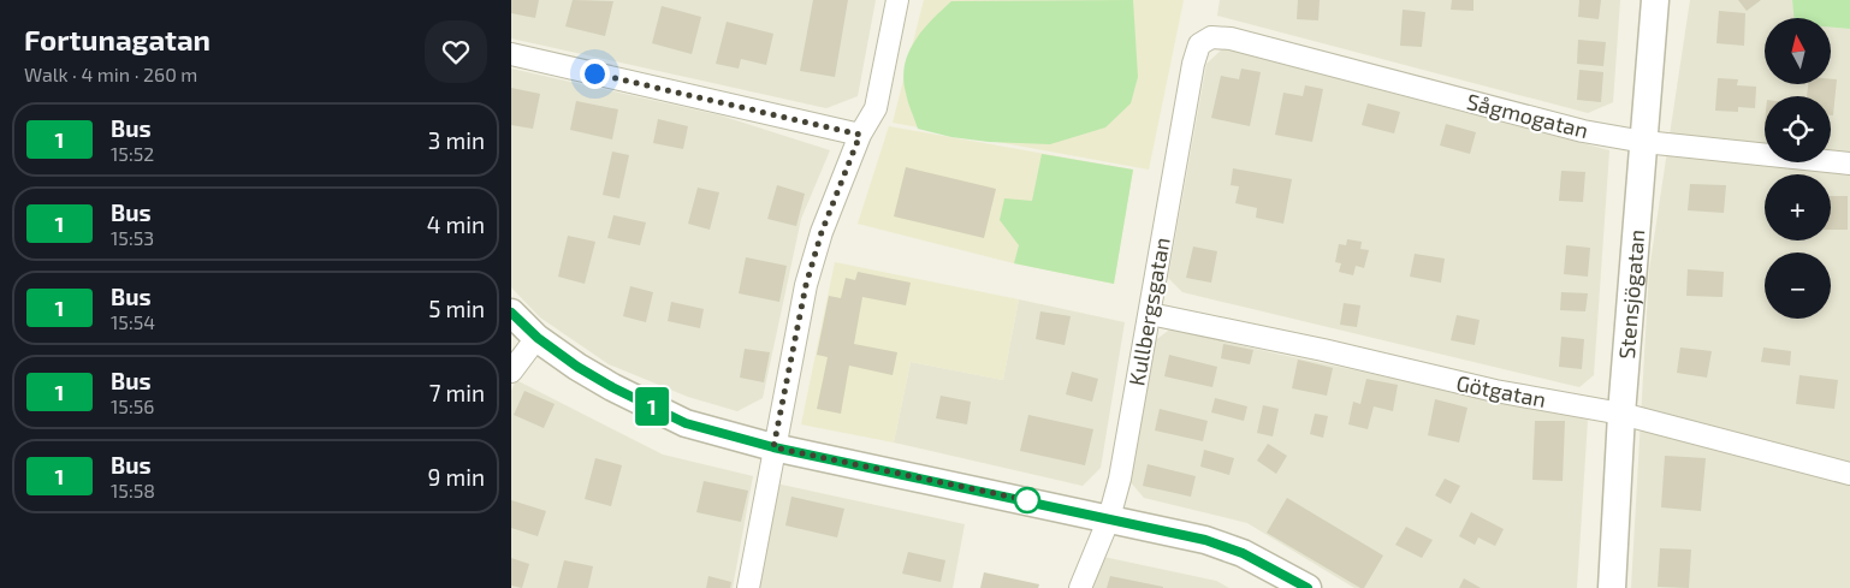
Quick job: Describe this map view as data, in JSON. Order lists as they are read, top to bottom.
{
  "streets": {
    "street": [
      "Sågmogatan",
      "Stensjögatan",
      "Kullbergsgatan",
      "Götgatan"
    ]
  },
  "crossings": [
    ["Sågmogatan", "Stensjögatan"],
    ["Sågmogatan", "Kullbergsgatan"],
    ["Stensjögatan", "Götgatan"],
    ["Kullbergsgatan", "Götgatan"]
  ],
  "lines": ["bus line 1"],
  "north": "top",
  "page": {
    "heading": ["Fortunagatan", "Walk · 4 min · 260 m"],
    "on_map": "1",
    "map_buttons": ["+", "−"],
    "list": [
      {
        "mark": "1",
        "name": "Bus",
        "note": "15:52",
        "value": "3 min"
      },
      {
        "mark": "1",
        "name": "Bus",
        "note": "15:53",
        "value": "4 min"
      },
      {
        "mark": "1",
        "name": "Bus",
        "note": "15:54",
        "value": "5 min"
      },
      {
        "mark": "1",
        "name": "Bus",
        "note": "15:56",
        "value": "7 min"
      },
      {
        "mark": "1",
        "name": "Bus",
        "note": "15:58",
        "value": "9 min"
      }
    ]
  }
}
